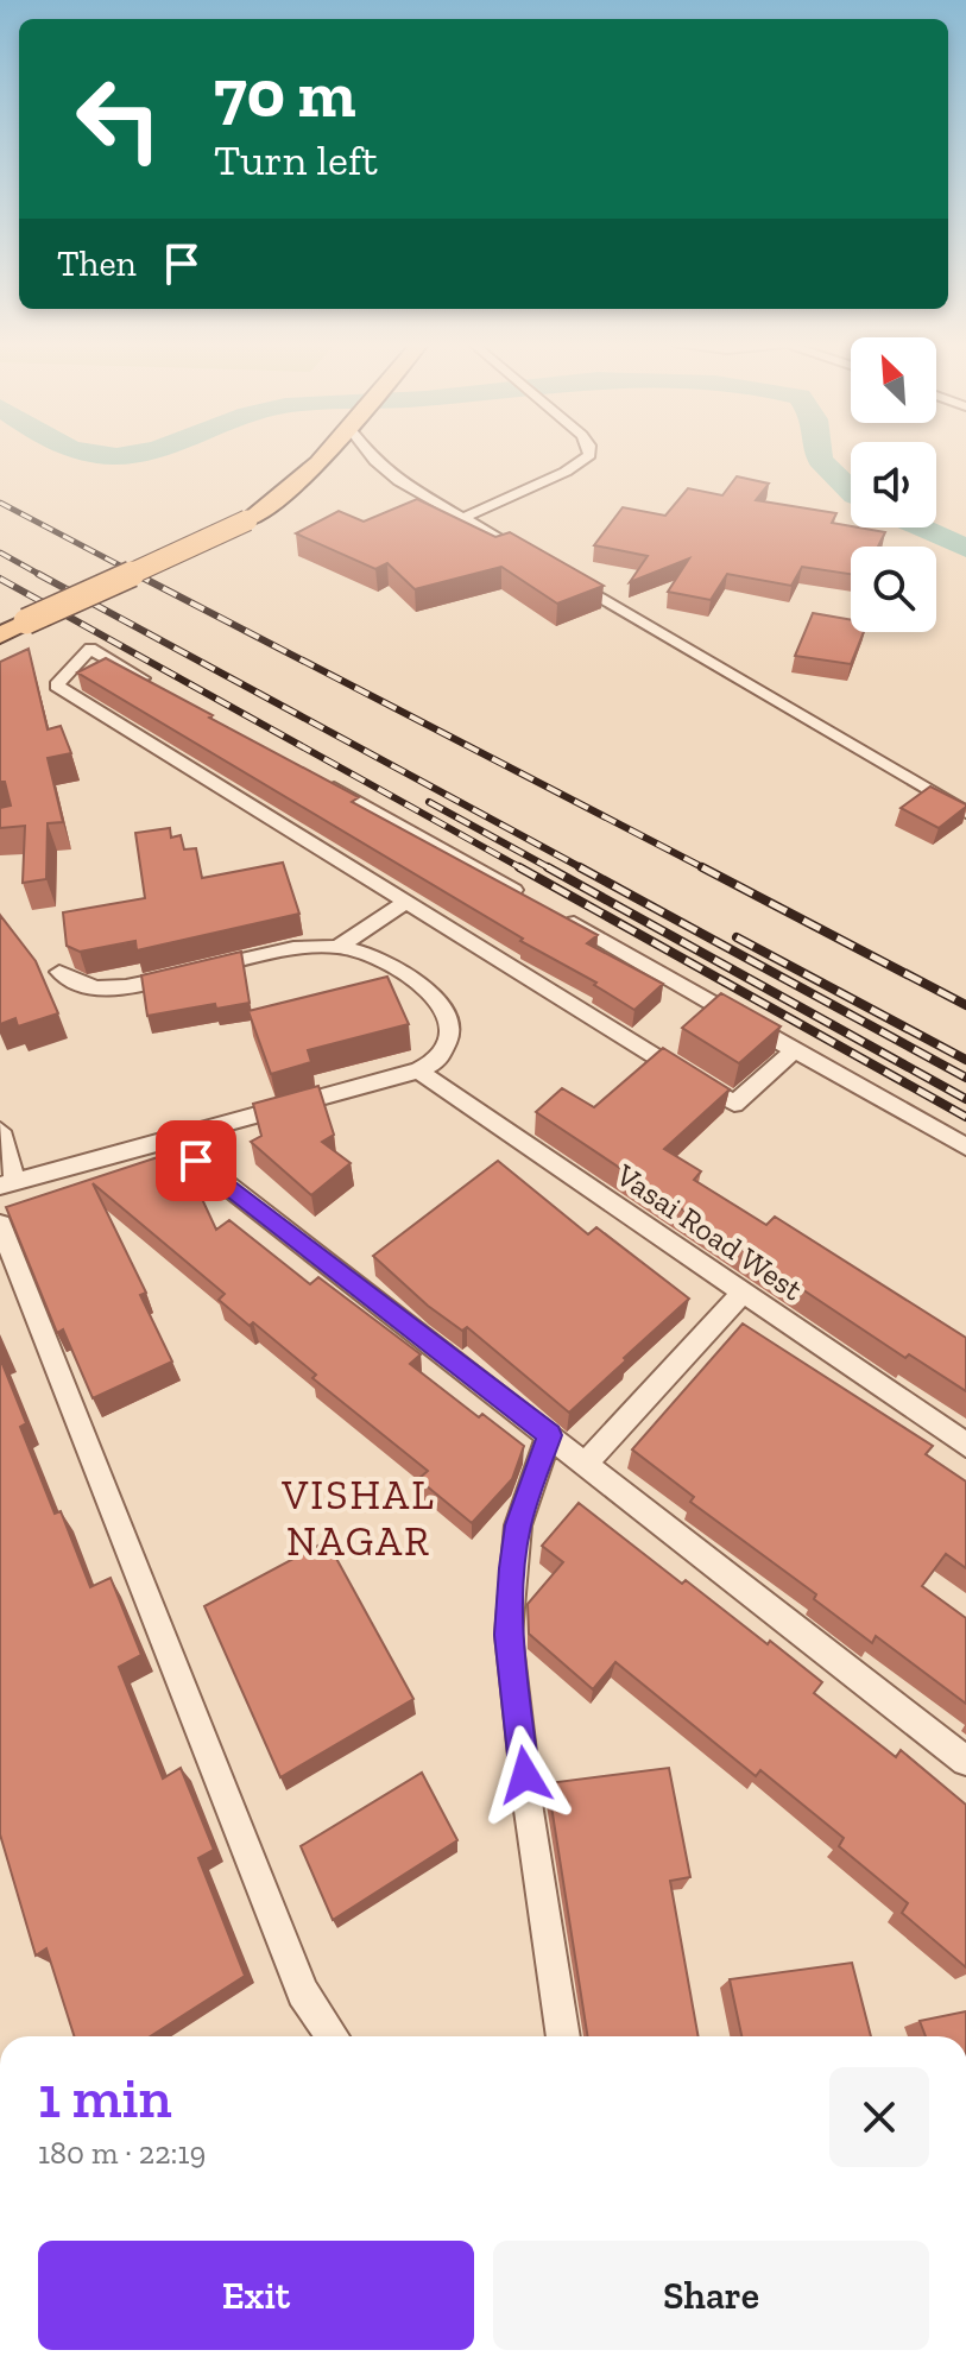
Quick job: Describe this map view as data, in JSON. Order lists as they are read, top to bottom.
{
  "streets": {
    "street": ["Vasai Road West"]
  },
  "districts": ["VISHAL NAGAR"],
  "north": "top left",
  "page": {
    "turn": ["70 m", "Turn left"],
    "then": "Then",
    "heading": ["1 min", "180 m · 22:19"],
    "buttons": ["Exit", "Share"]
  }
}
